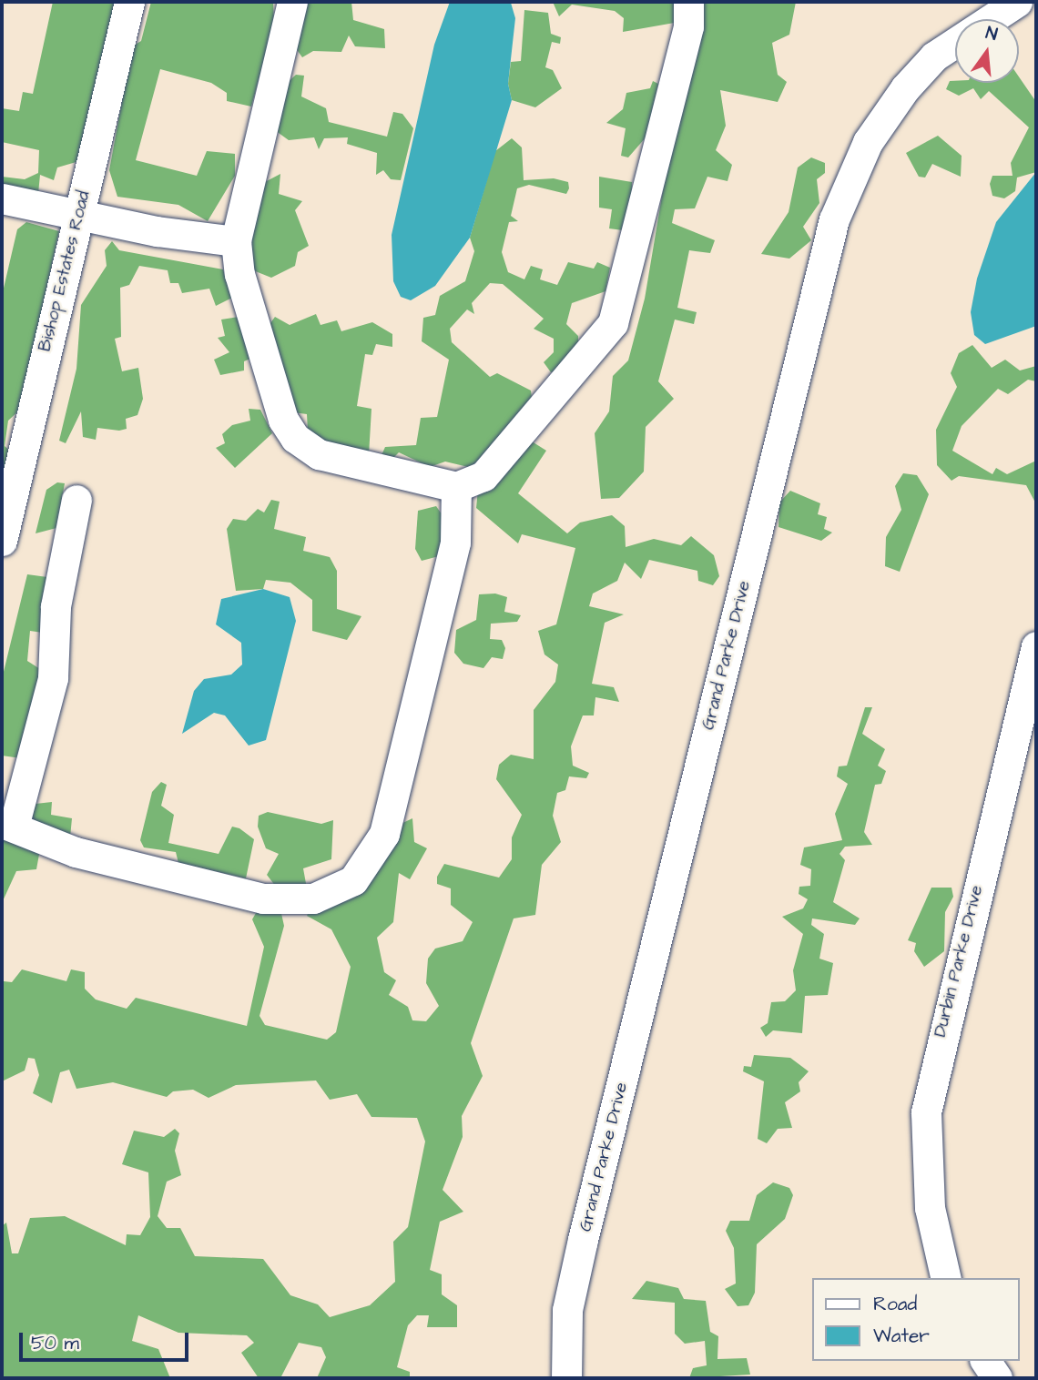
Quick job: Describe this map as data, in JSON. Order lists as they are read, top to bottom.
{
  "streets": {
    "street": ["Bishop Estates Road", "Grand Parke Drive", "Durbin Parke Drive"]
  },
  "legend": ["Road", "Water"],
  "scale_bar": "50 m",
  "north": "top"
}
